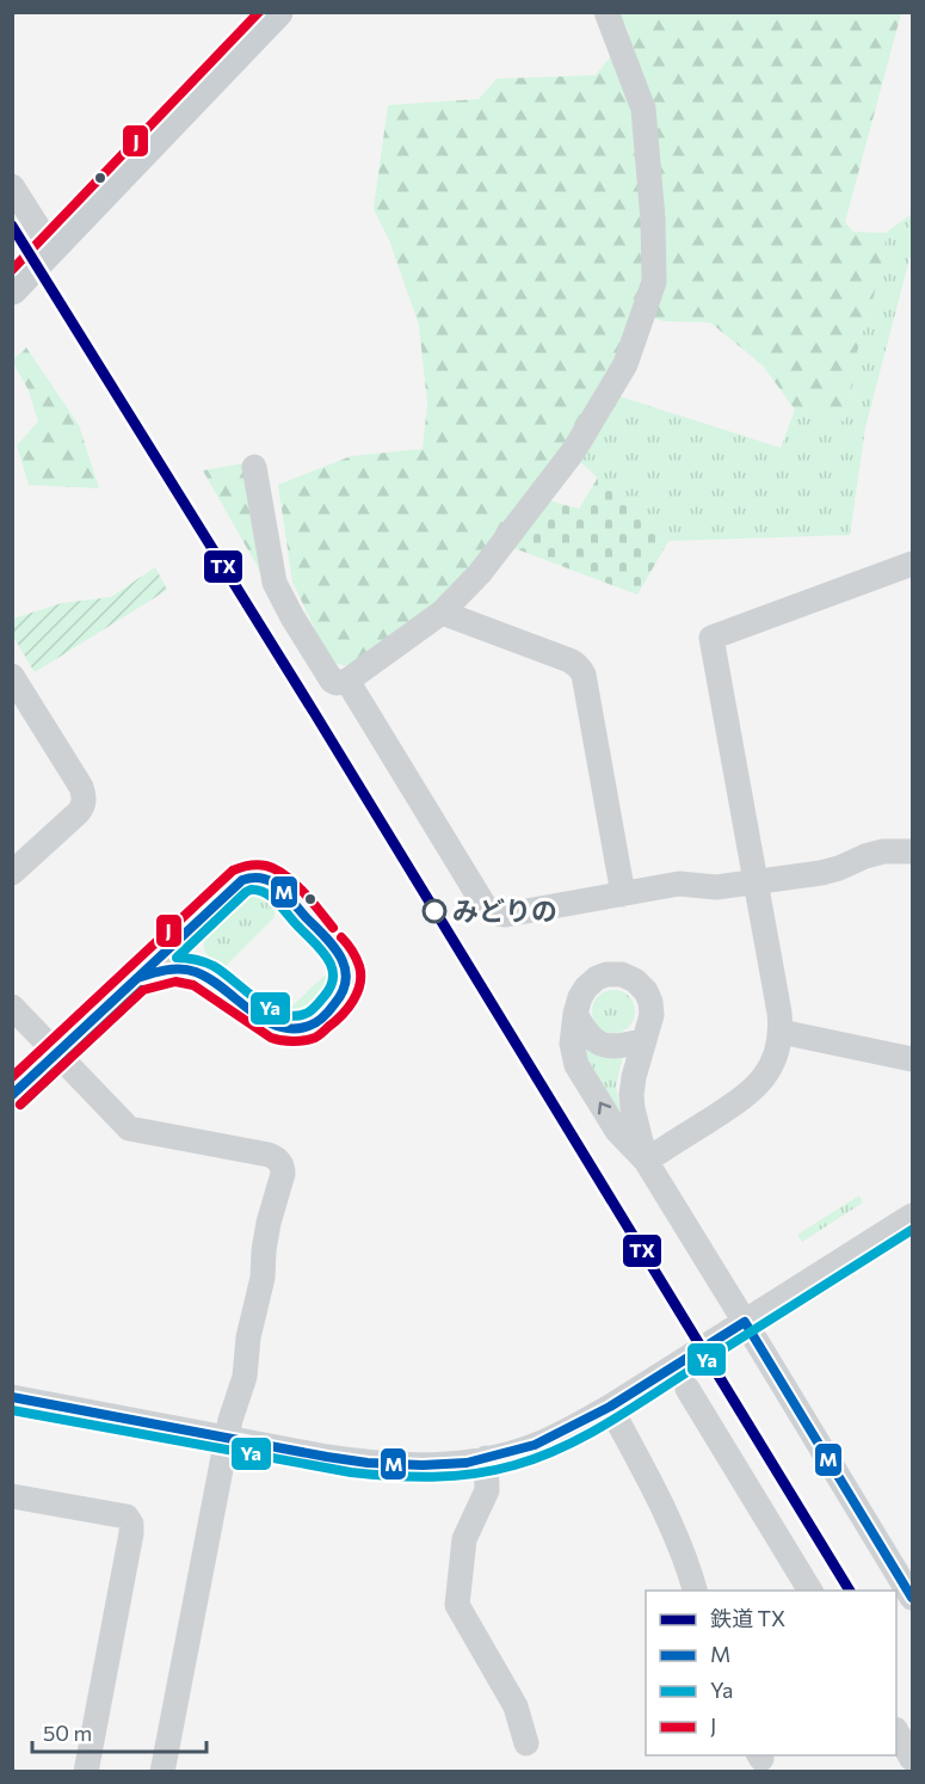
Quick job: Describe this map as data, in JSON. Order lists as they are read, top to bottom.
{
  "places": ["みどりの"],
  "lines": [
    "transit line J",
    "rail line TX",
    "transit line M",
    "transit line Ya"
  ],
  "legend": [
    "鉄道 TX",
    "M",
    "Ya",
    "J"
  ],
  "scale_bar": "50 m"
}
